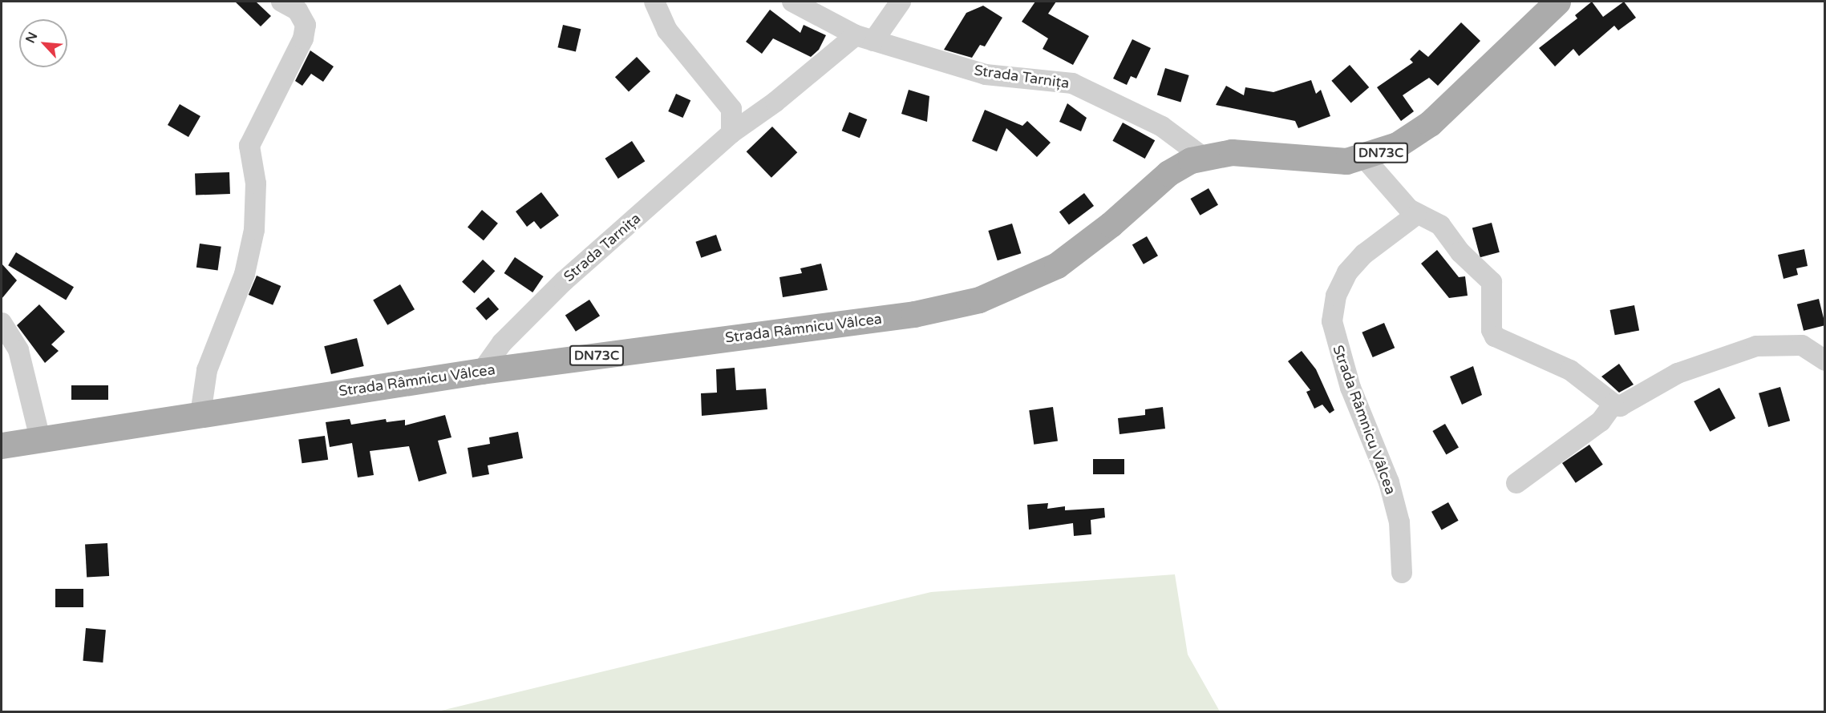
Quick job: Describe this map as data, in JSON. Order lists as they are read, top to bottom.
{
  "streets": {
    "main road": ["DN73C", "Strada Râmnicu Vâlcea"],
    "street": ["Strada Tarnița"]
  },
  "crossings": [
    ["Strada Tarnița", "Strada Râmnicu Vâlcea"]
  ],
  "north": "top left"
}
